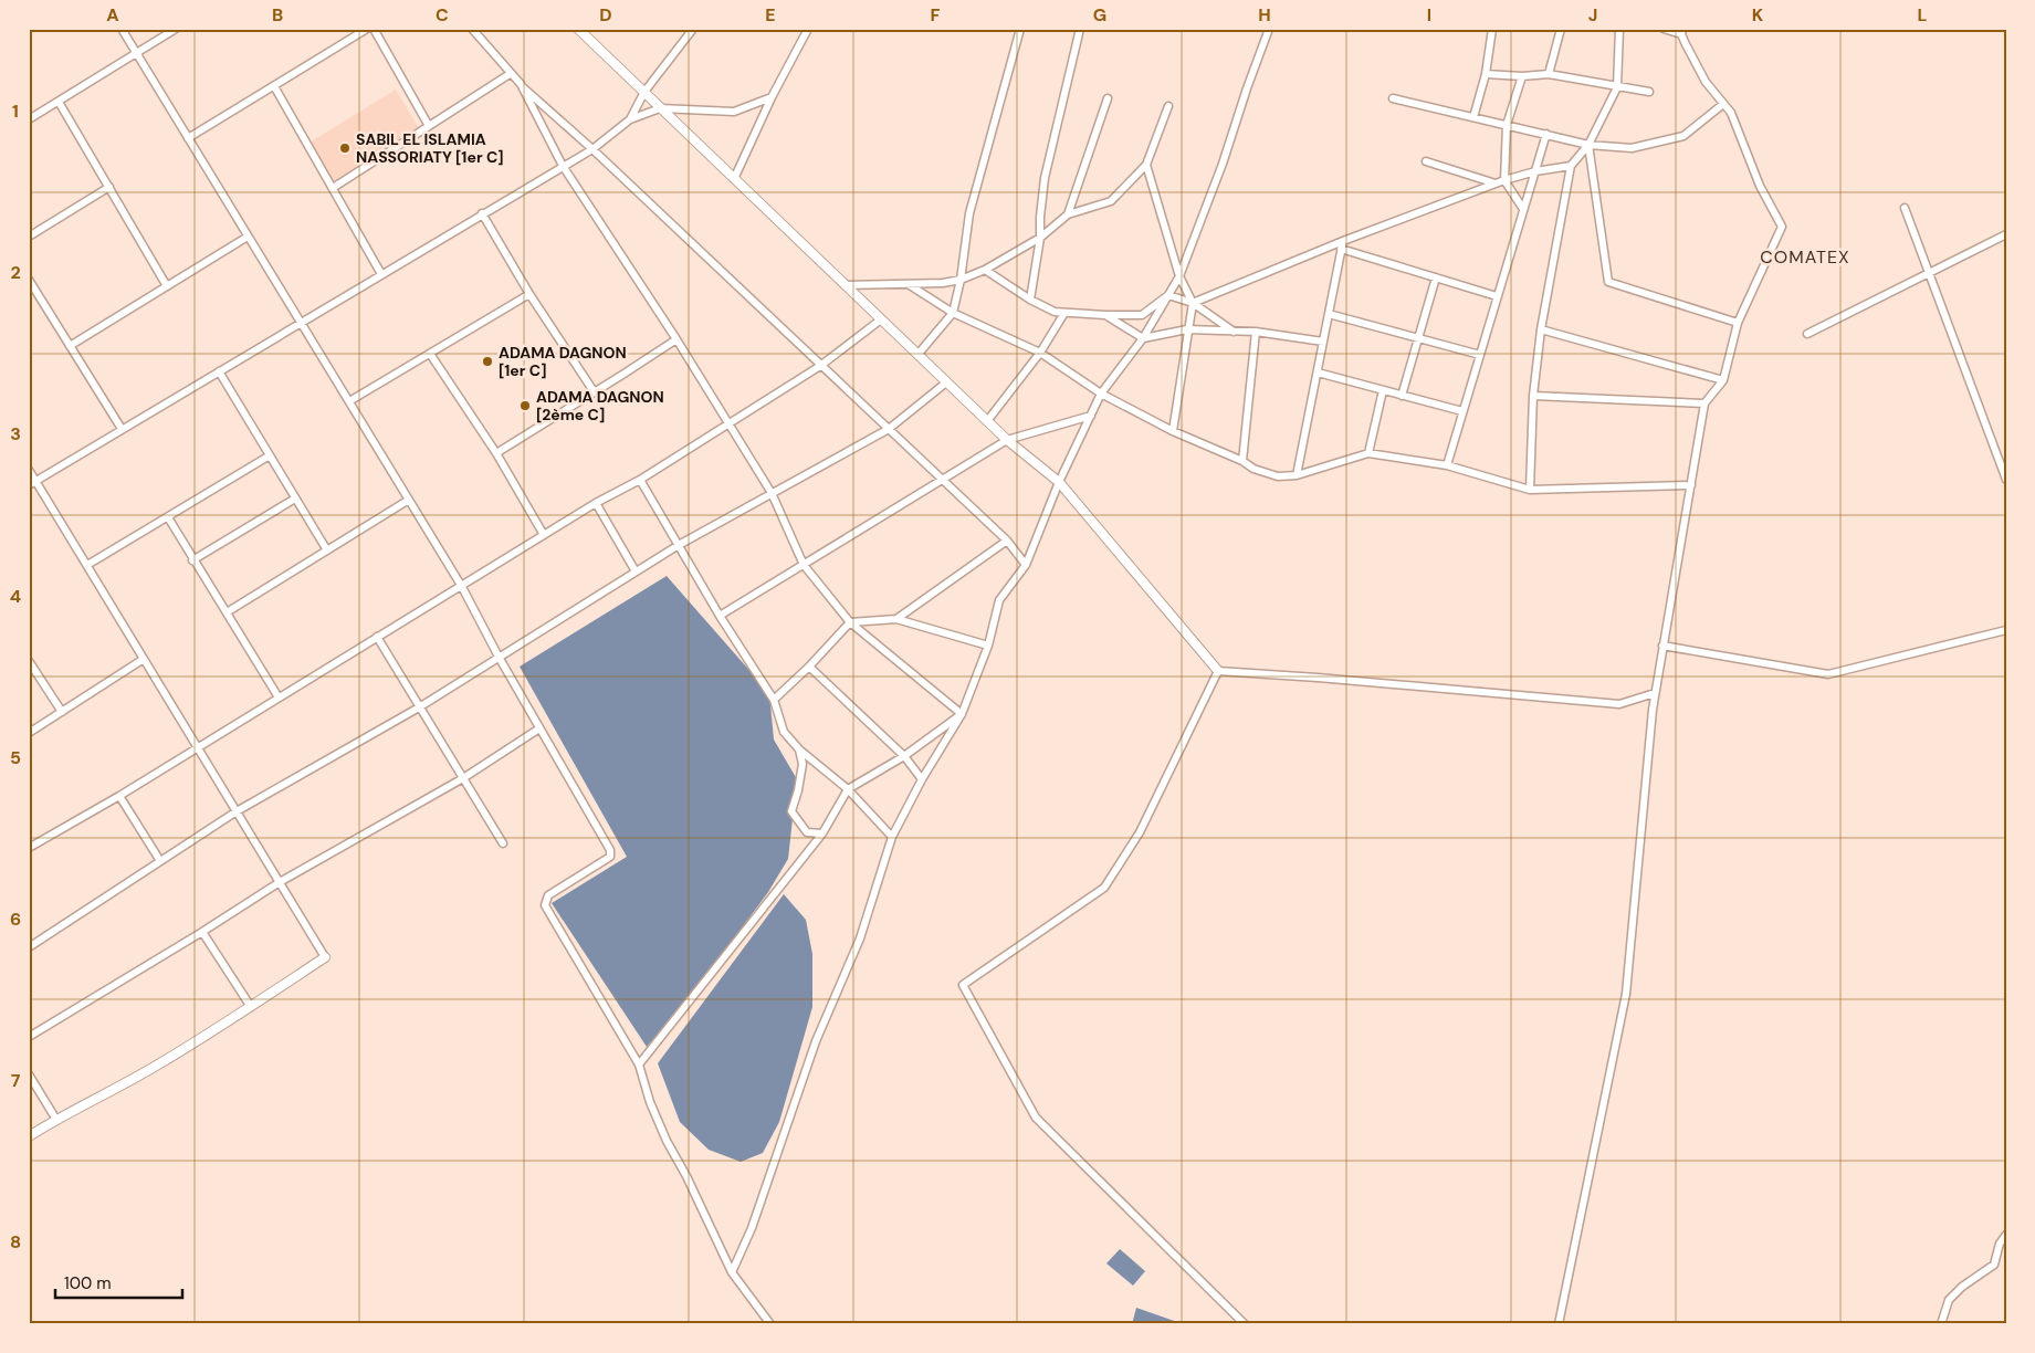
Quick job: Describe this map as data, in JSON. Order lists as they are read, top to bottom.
{
  "districts": ["COMATEX"],
  "places": ["SABIL EL ISLAMIA NASSORIATY [1er C]", "ADAMA DAGNON [1er C]", "ADAMA DAGNON [2ème C]"],
  "scale_bar": "100 m",
  "grid": {
    "columns": [
      "A",
      "B",
      "C",
      "D",
      "E",
      "F",
      "G",
      "H",
      "I",
      "J",
      "K",
      "L"
    ],
    "rows": [
      "1",
      "2",
      "3",
      "4",
      "5",
      "6",
      "7",
      "8"
    ]
  }
}
